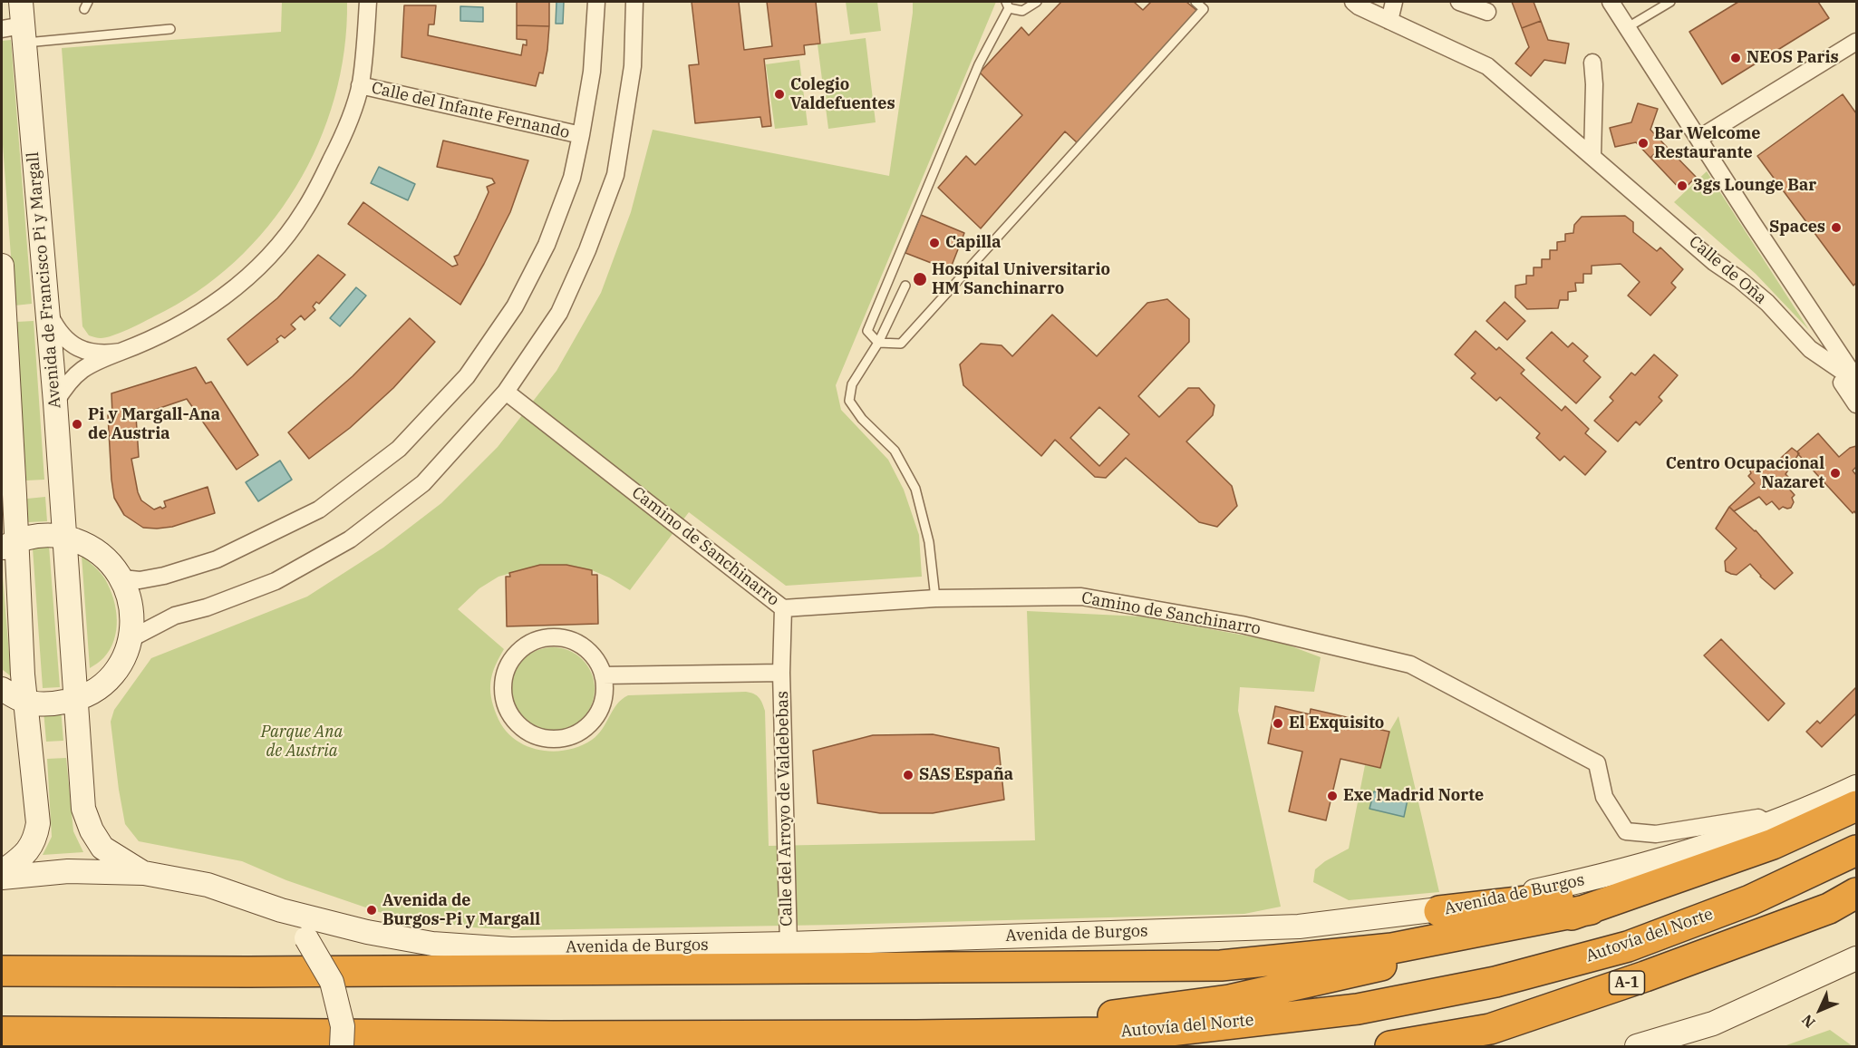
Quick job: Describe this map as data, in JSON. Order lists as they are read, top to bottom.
{
  "streets": {
    "highway": ["Autovía del Norte", "A-1"],
    "street": [
      "Calle del Infante Fernando",
      "Calle de Oña",
      "Avenida de Francisco Pi y Margall",
      "Camino de Sanchinarro",
      "Calle del Arroyo de Valdebebas",
      "Avenida de Burgos"
    ]
  },
  "crossings": [
    ["Avenida de Francisco Pi y Margall", "Avenida de Burgos"],
    ["Camino de Sanchinarro", "Calle del Arroyo de Valdebebas"],
    ["Calle del Arroyo de Valdebebas", "Avenida de Burgos"]
  ],
  "parks": ["Parque Ana de Austria"],
  "places": [
    "NEOS Paris",
    "Colegio Valdefuentes",
    "Bar Welcome Restaurante",
    "3gs Lounge Bar",
    "Spaces",
    "Capilla",
    "Hospital Universitario HM Sanchinarro",
    "Pi y Margall-Ana de Austria",
    "Centro Ocupacional Nazaret",
    "El Exquisito",
    "SAS España",
    "Exe Madrid Norte",
    "Avenida de Burgos-Pi y Margall"
  ],
  "north": "bottom left"
}
